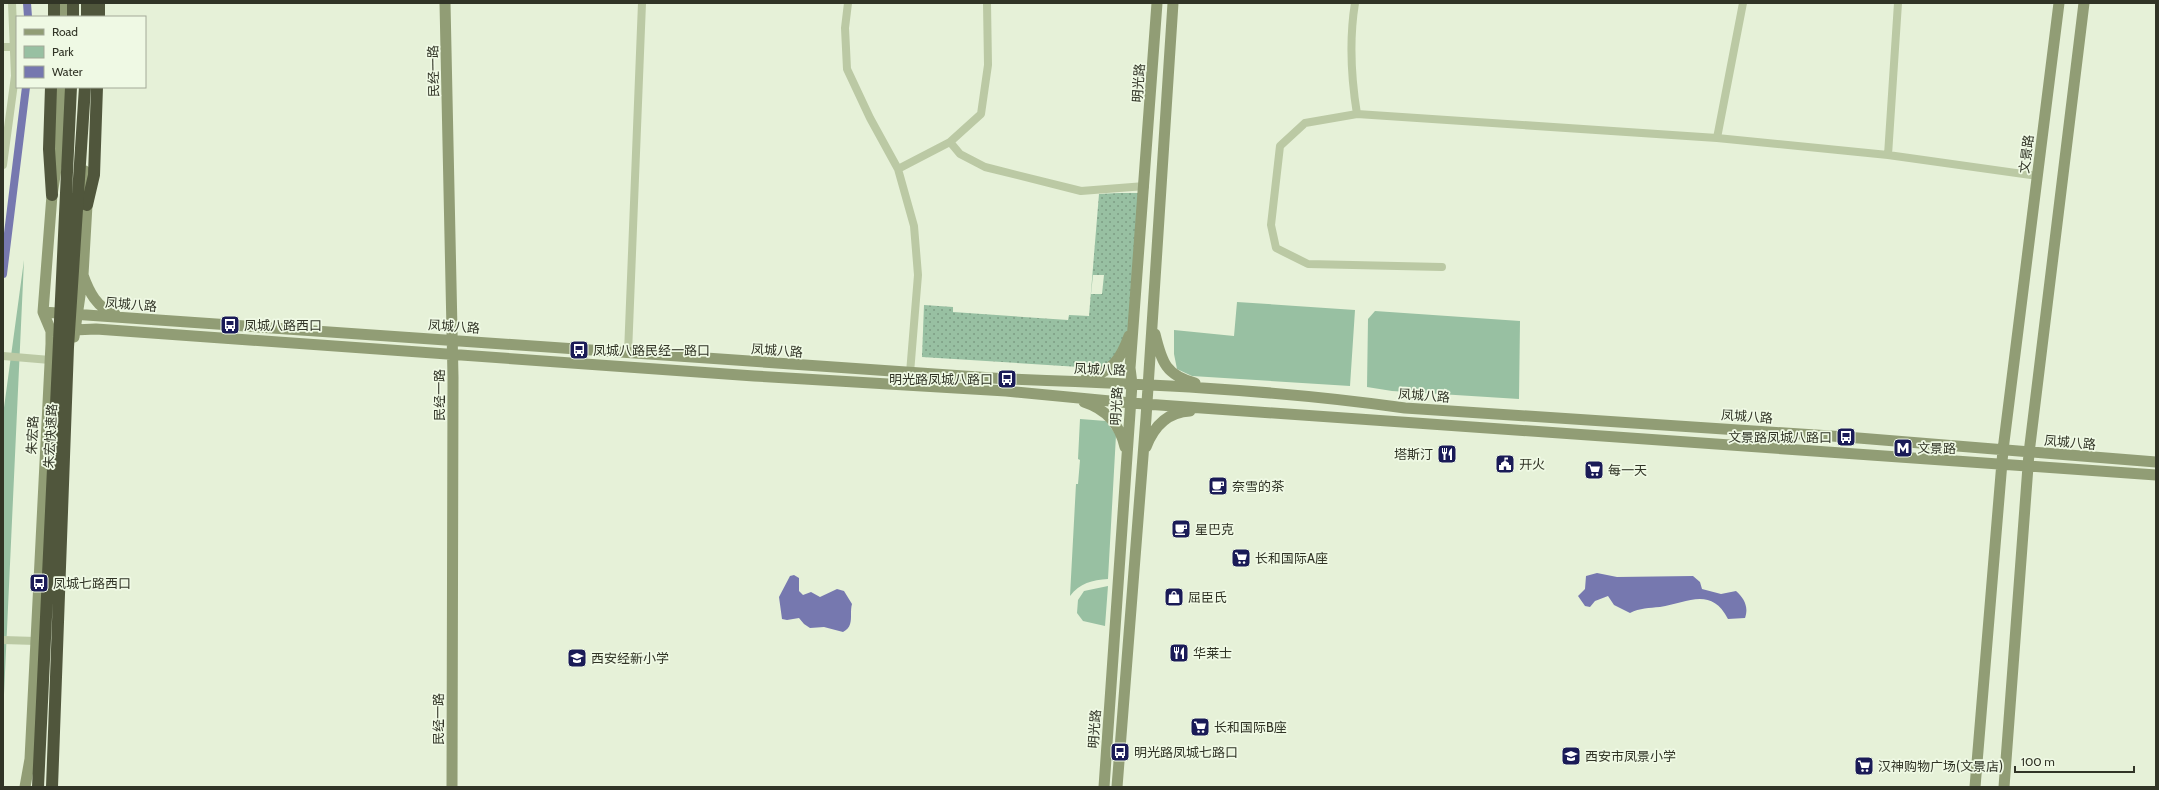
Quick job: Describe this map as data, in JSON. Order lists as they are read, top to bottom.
{
  "streets": {
    "highway": ["朱宏快速路"],
    "main road": [
      "民经一路",
      "明光路",
      "文景路",
      "凤城八路",
      "朱宏路"
    ]
  },
  "crossings": [
    ["民经一路", "凤城八路"],
    ["明光路", "凤城八路"],
    ["文景路", "凤城八路"],
    ["凤城八路", "朱宏路"]
  ],
  "places": {
    "bus stop": [
      "凤城八路西口",
      "凤城八路民经一路口",
      "明光路凤城八路口",
      "文景路凤城八路口",
      "凤城七路西口",
      "明光路凤城七路口"
    ],
    "metro station": ["文景路"],
    "restaurant": ["塔斯汀", "华莱士"],
    "public building": ["开火"],
    "supermarket": [
      "每一天",
      "长和国际A座",
      "长和国际B座",
      "汉神购物广场(文景店)"
    ],
    "cafe": ["奈雪的茶", "星巴克"],
    "shop": ["屈臣氏"],
    "school or university": ["西安经新小学", "西安市凤景小学"]
  },
  "legend": ["Road", "Park", "Water"],
  "scale_bar": "100 m"
}
